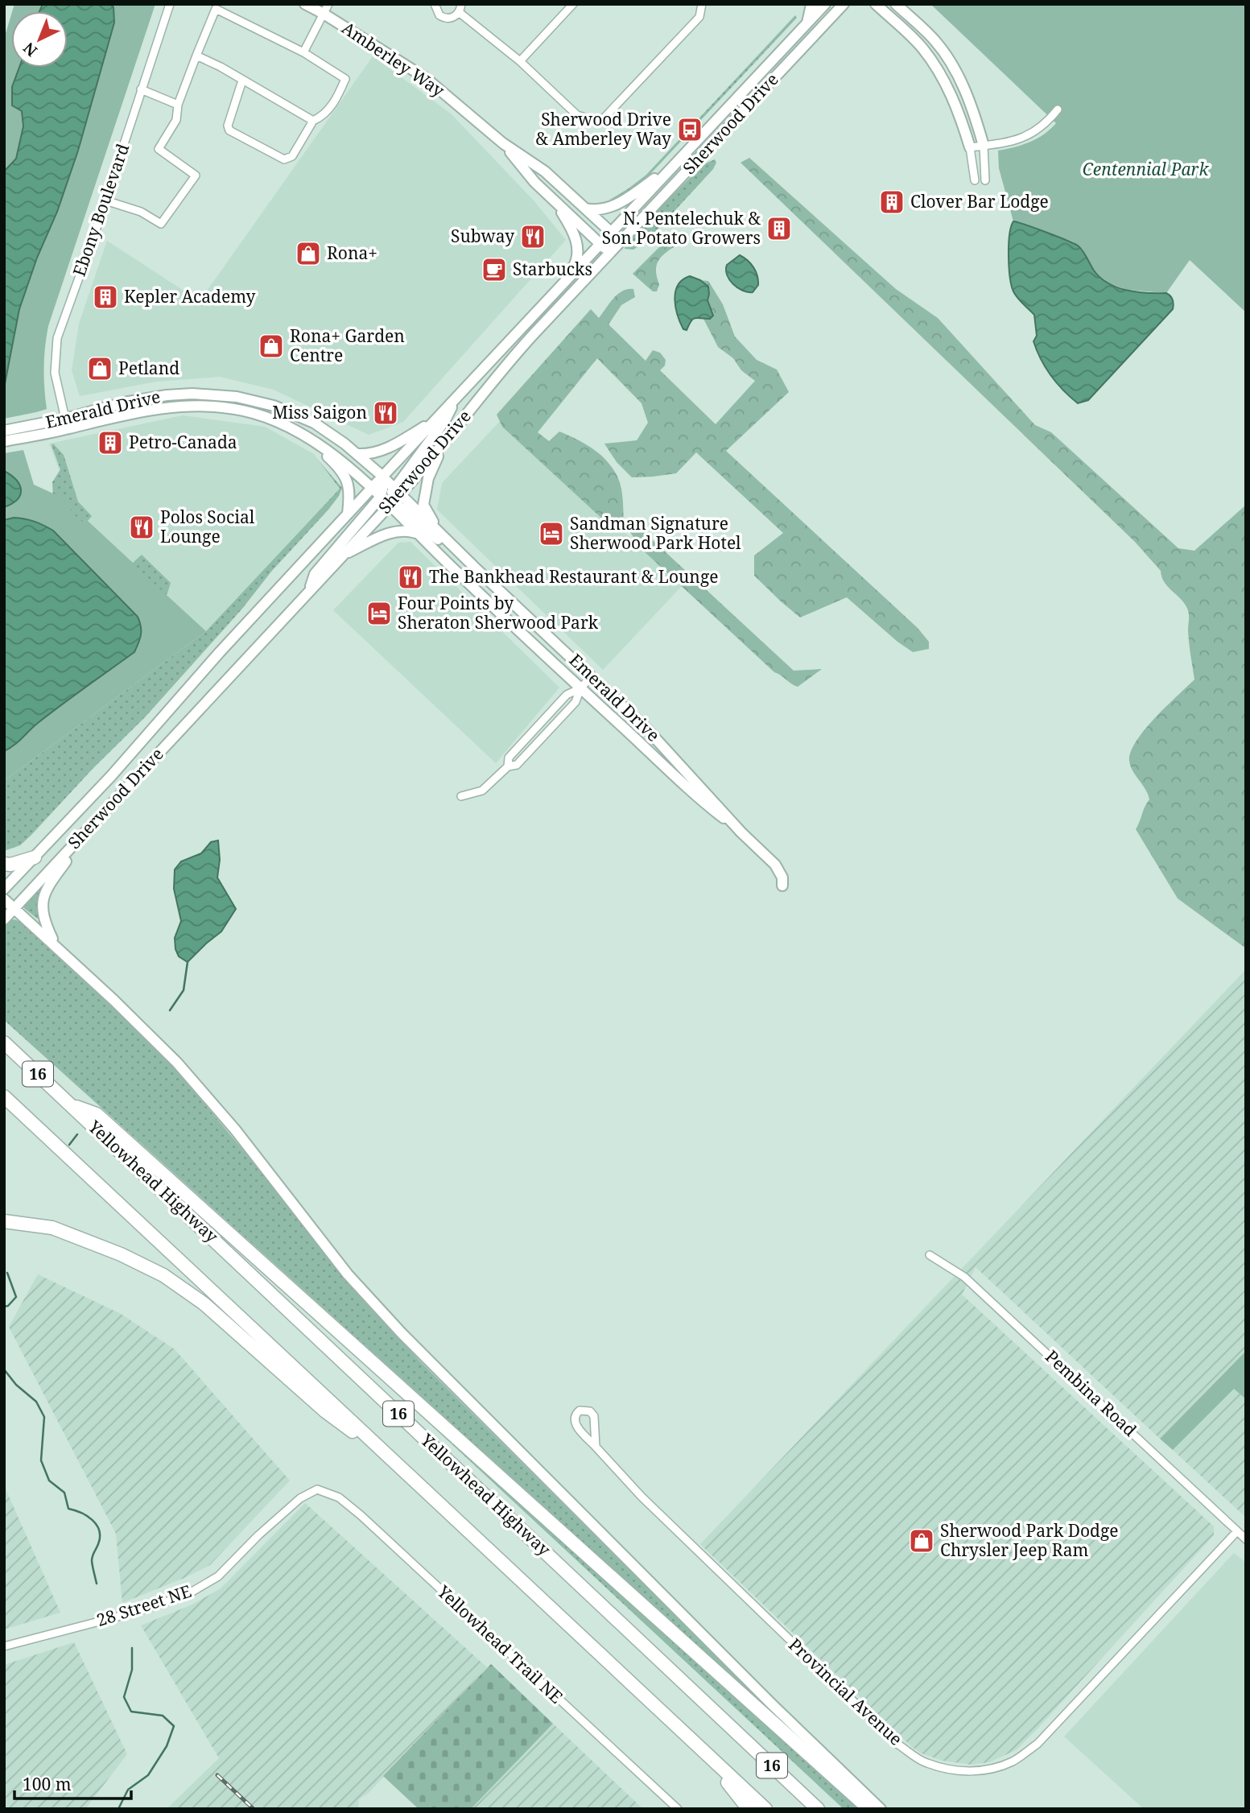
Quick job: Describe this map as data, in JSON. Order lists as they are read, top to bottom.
{
  "streets": {
    "highway": ["16", "Yellowhead Highway"],
    "main road": ["Amberley Way", "Sherwood Drive", "Emerald Drive"],
    "street": [
      "Ebony Boulevard",
      "Pembina Road",
      "28 Street NE",
      "Yellowhead Trail NE",
      "Provincial Avenue"
    ]
  },
  "crossings": [
    ["Amberley Way", "Sherwood Drive"],
    ["Sherwood Drive", "Emerald Drive"],
    ["Ebony Boulevard", "Emerald Drive"],
    ["Pembina Road", "Provincial Avenue"],
    ["28 Street NE", "Yellowhead Trail NE"]
  ],
  "parks": ["Centennial Park"],
  "places": {
    "bus stop": ["Sherwood Drive & Amberley Way"],
    "building": [
      "Clover Bar Lodge",
      "N. Pentelechuk & Son Potato Growers",
      "Kepler Academy",
      "Petro-Canada"
    ],
    "restaurant": [
      "Subway",
      "Miss Saigon",
      "Polos Social Lounge",
      "The Bankhead Restaurant & Lounge"
    ],
    "shop": [
      "Rona+",
      "Rona+ Garden Centre",
      "Petland",
      "Sherwood Park Dodge Chrysler Jeep Ram"
    ],
    "cafe": ["Starbucks"],
    "hotel": ["Sandman Signature Sherwood Park Hotel", "Four Points by Sheraton Sherwood Park"]
  },
  "scale_bar": "100 m",
  "north": "bottom left"
}
